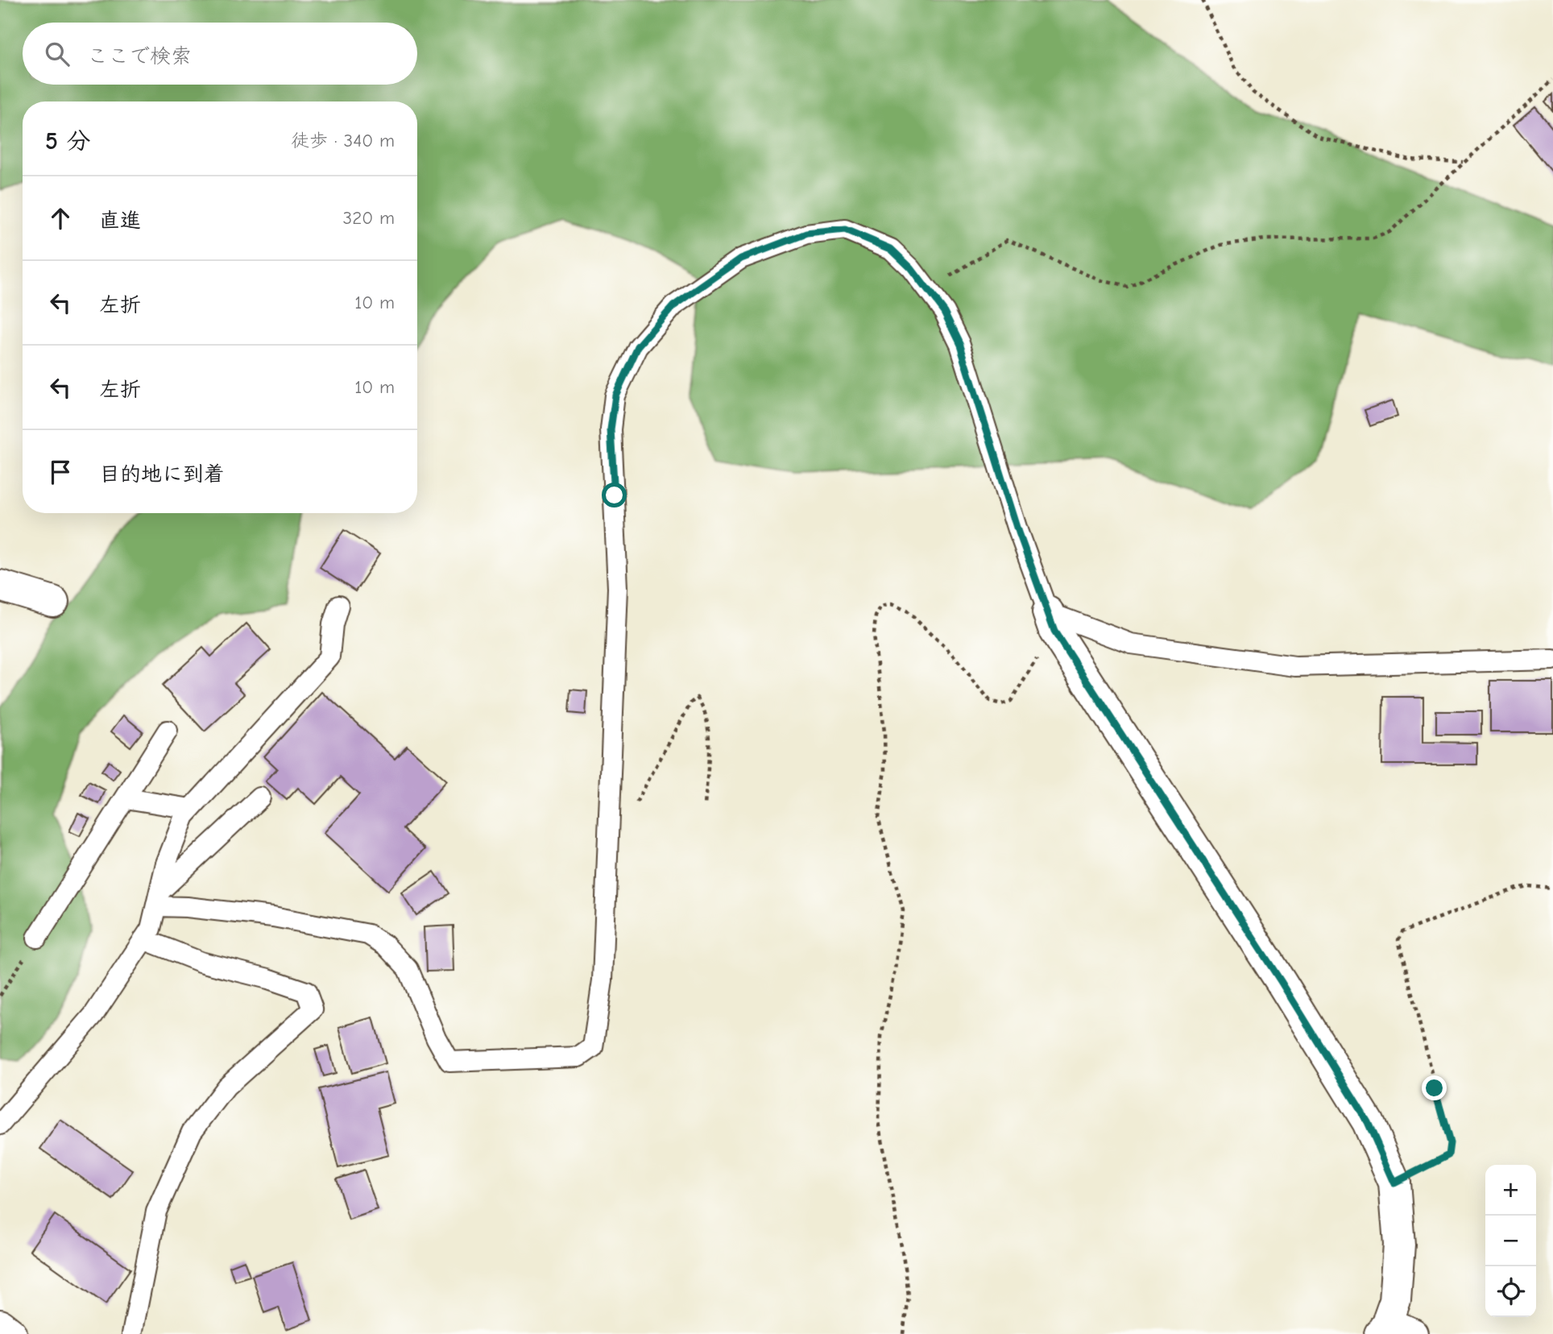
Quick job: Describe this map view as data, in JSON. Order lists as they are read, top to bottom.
{
  "page": {
    "search": "ここで検索",
    "heading": ["5 分", "徒歩 · 340 m"],
    "list": [
      ["直進", "320 m"],
      ["左折", "10 m"],
      ["左折", "10 m"],
      "目的地に到着"
    ],
    "map_buttons": ["+", "−"]
  }
}
